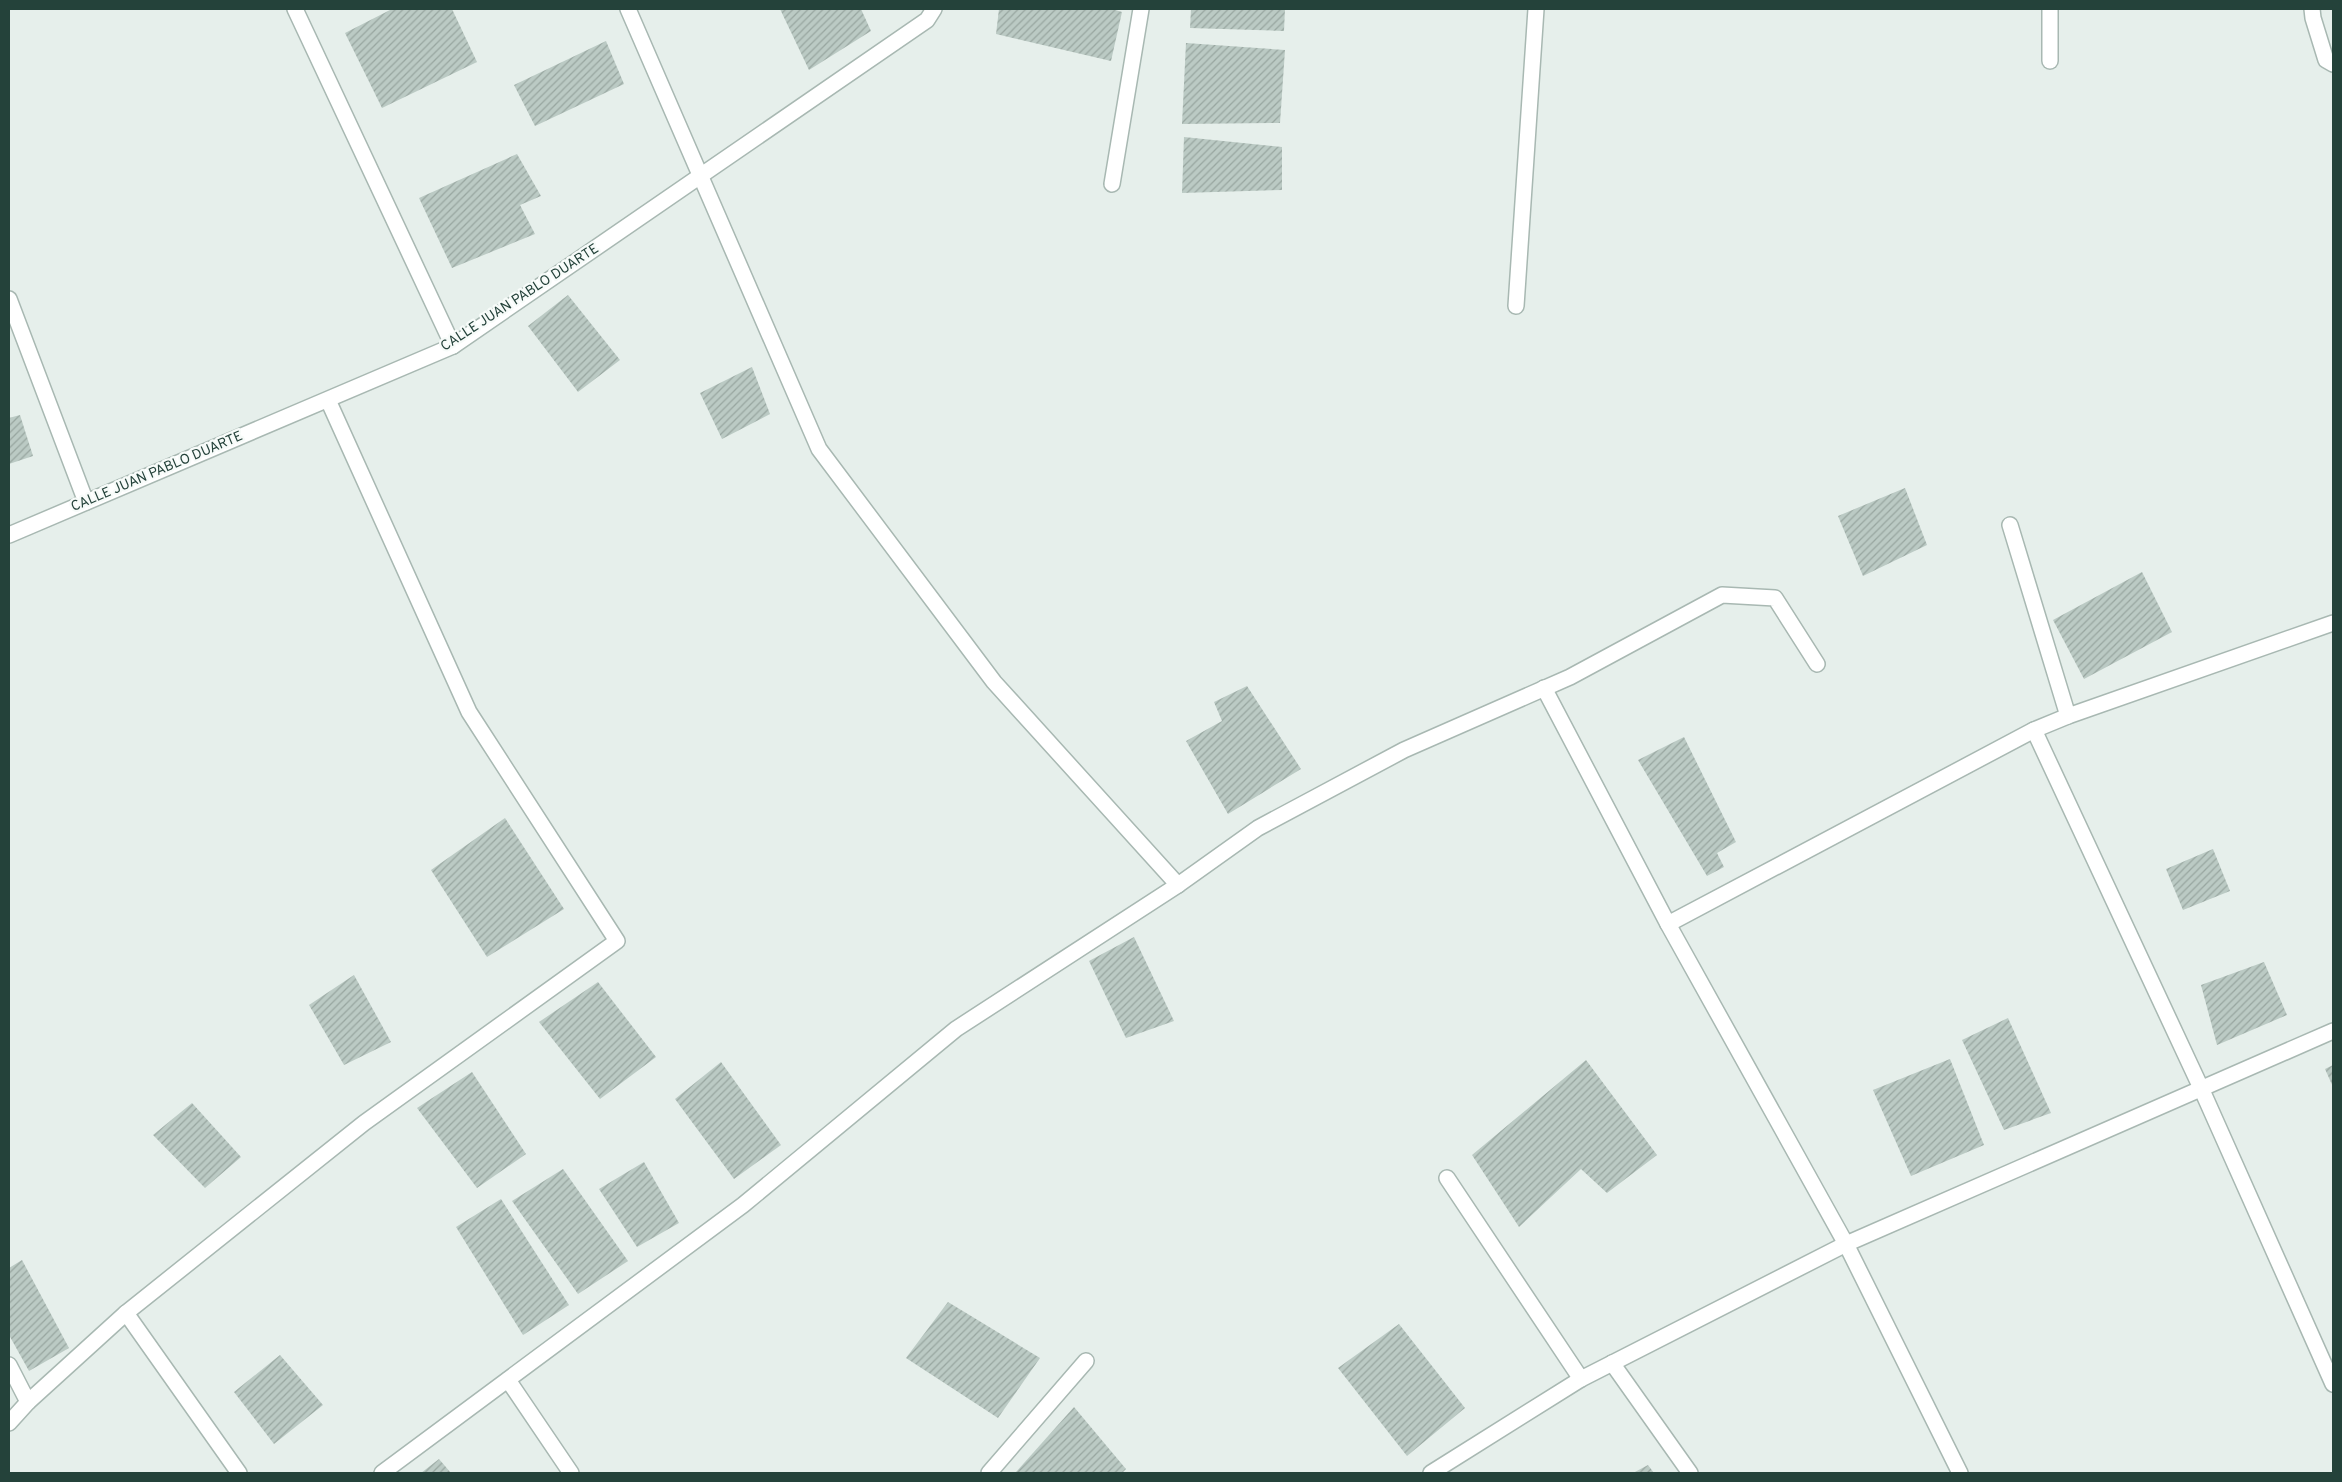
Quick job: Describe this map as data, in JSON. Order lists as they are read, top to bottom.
{
  "streets": {
    "street": ["CALLE JUAN PABLO DUARTE"]
  }
}
